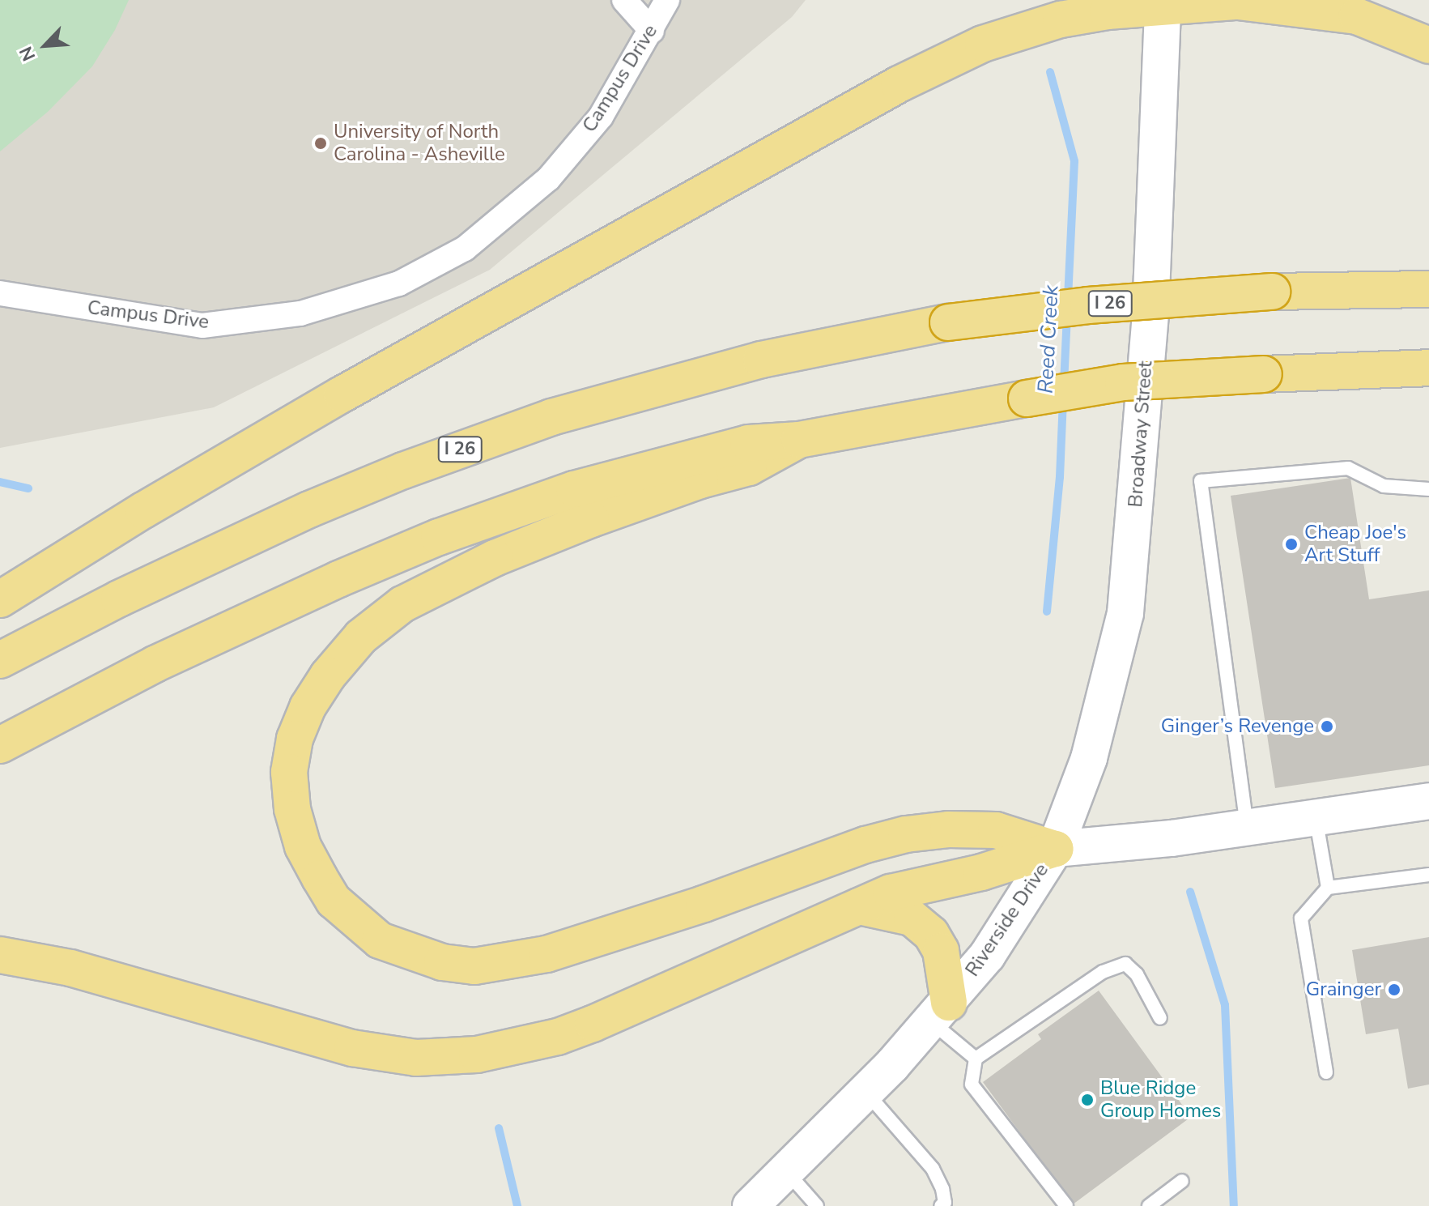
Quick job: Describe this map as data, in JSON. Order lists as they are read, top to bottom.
{
  "streets": {
    "highway": ["I 26"],
    "main road": ["Broadway Street", "Riverside Drive"],
    "street": ["Campus Drive"]
  },
  "crossings": [
    ["Broadway Street", "Riverside Drive"]
  ],
  "water": ["Reed Creek"],
  "places": [
    "University of North Carolina - Asheville",
    "Cheap Joe's Art Stuff",
    "Ginger’s Revenge",
    "Grainger",
    "Blue Ridge Group Homes"
  ],
  "north": "bottom left"
}
